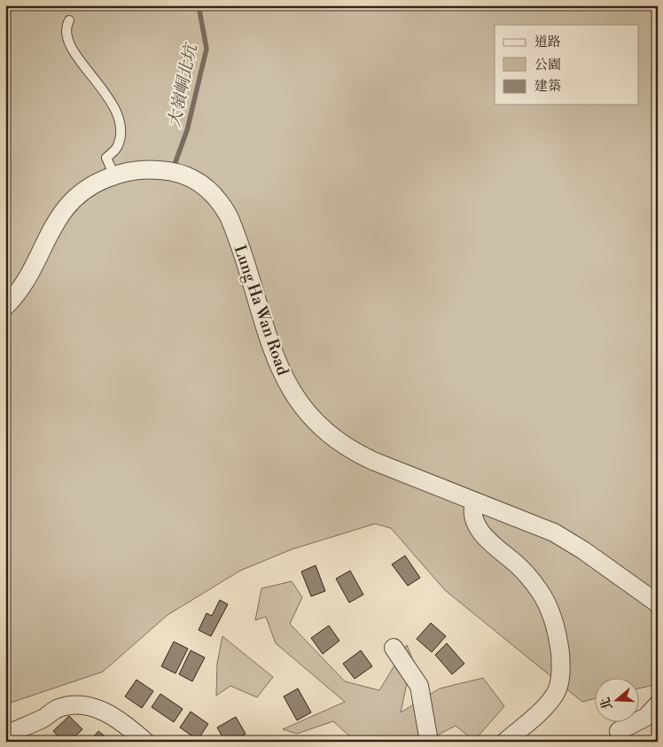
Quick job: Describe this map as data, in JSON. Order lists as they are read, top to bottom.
{
  "streets": {
    "street": ["Lung Ha Wan Road"]
  },
  "water": ["大嶺峒北坑"],
  "legend": ["道路", "公園", "建築"],
  "north": "left"
}
